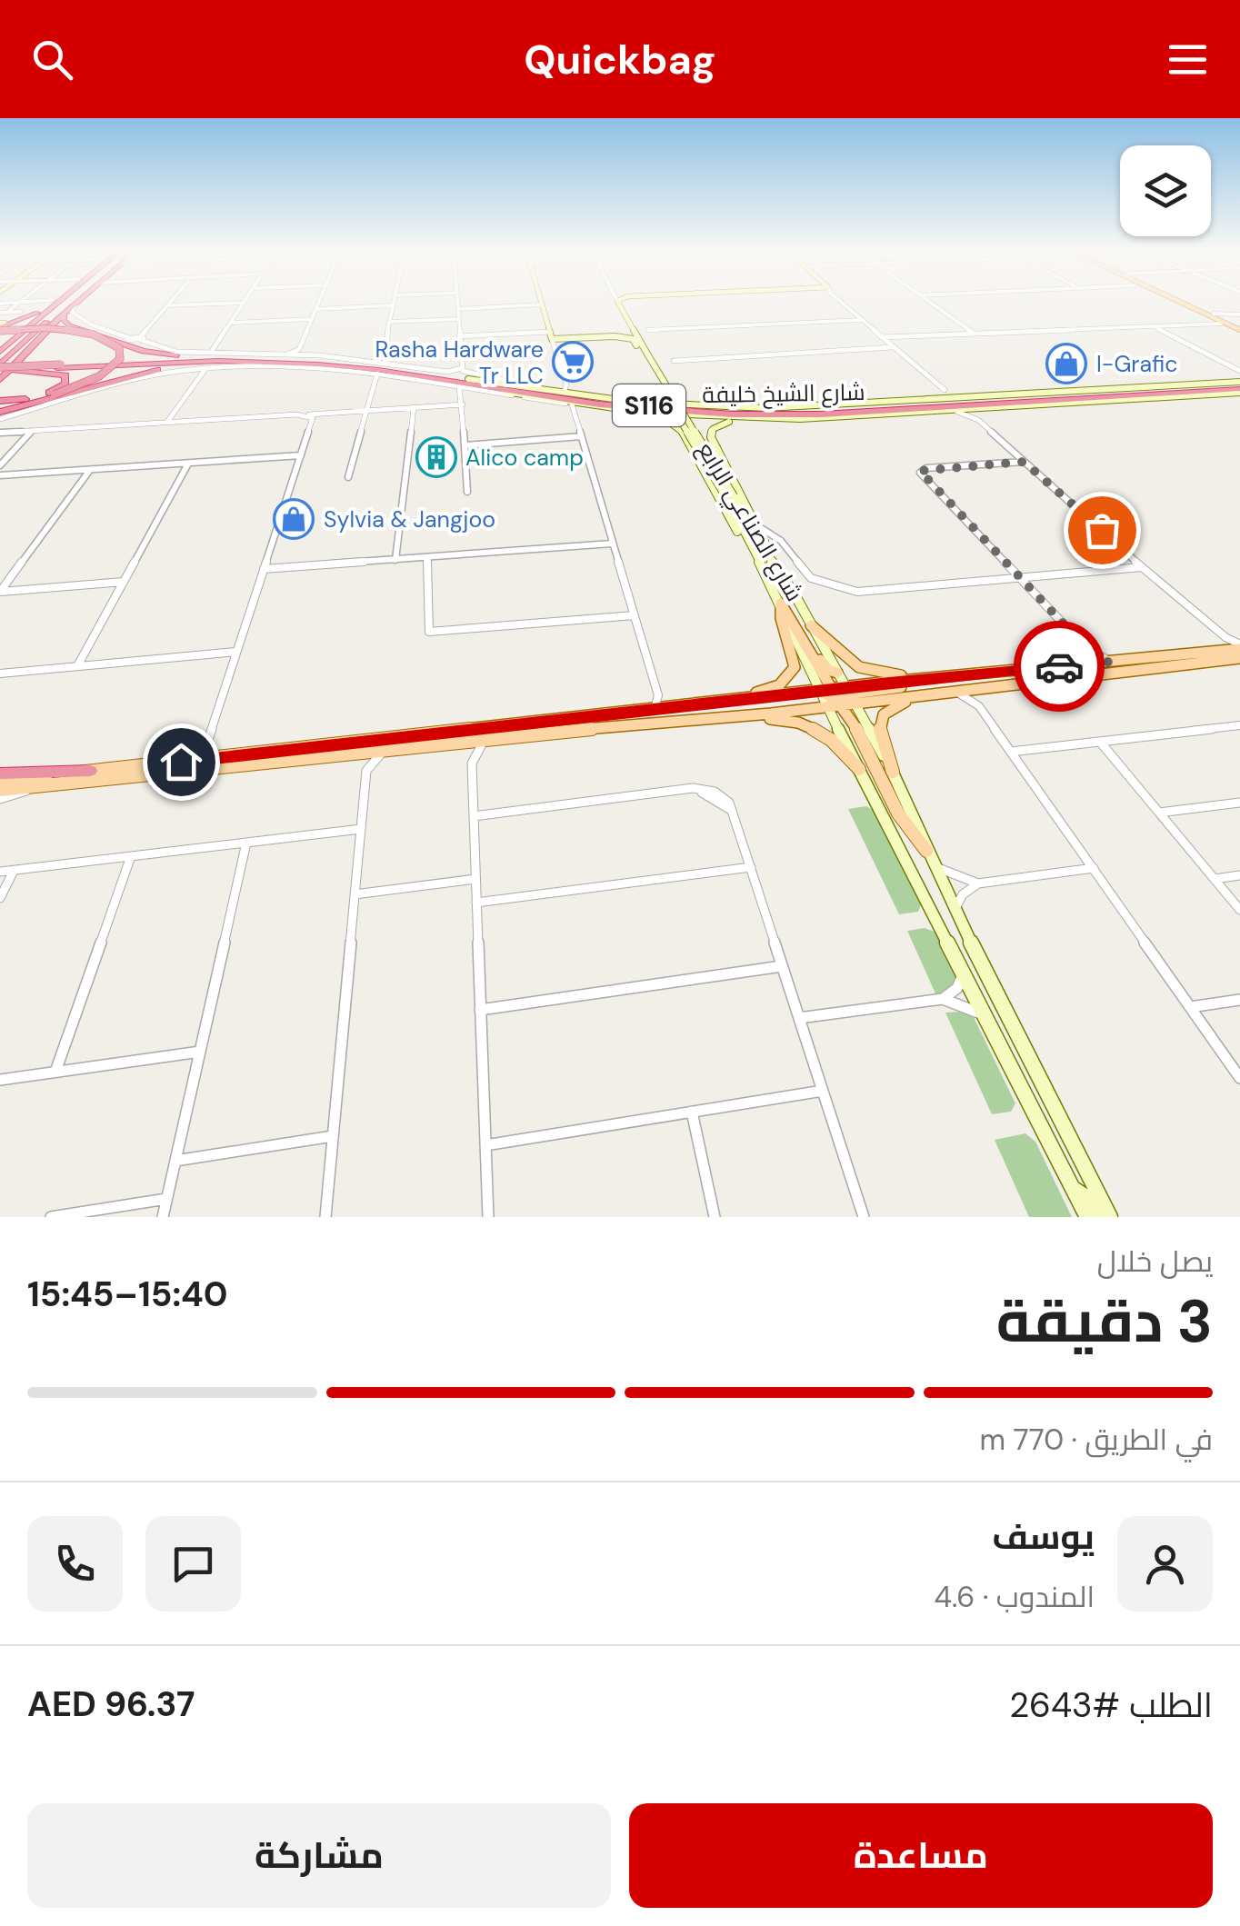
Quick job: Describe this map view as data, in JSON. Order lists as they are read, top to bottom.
{
  "streets": {
    "highway": ["شارع الشيخ خليفة", "S116"],
    "main road": ["شارع الصناعي الرابع"]
  },
  "crossings": [
    ["شارع الشيخ خليفة", "S116"]
  ],
  "places": {
    "supermarket": ["Rasha Hardware Tr LLC"],
    "shop": ["I-Grafic", "Sylvia & Jangjoo"],
    "building": ["Alico camp"]
  },
  "page": {
    "header": "Quickbag",
    "heading": ["3 دقيقة", "يصل خلال", "15:40–15:45"],
    "panel": [
      "يوسف",
      "المندوب · 4.6",
      "الطلب #2643",
      "AED 96.37"
    ],
    "bar": "في الطريق · 770 m",
    "buttons": ["مساعدة", "مشاركة"]
  }
}
